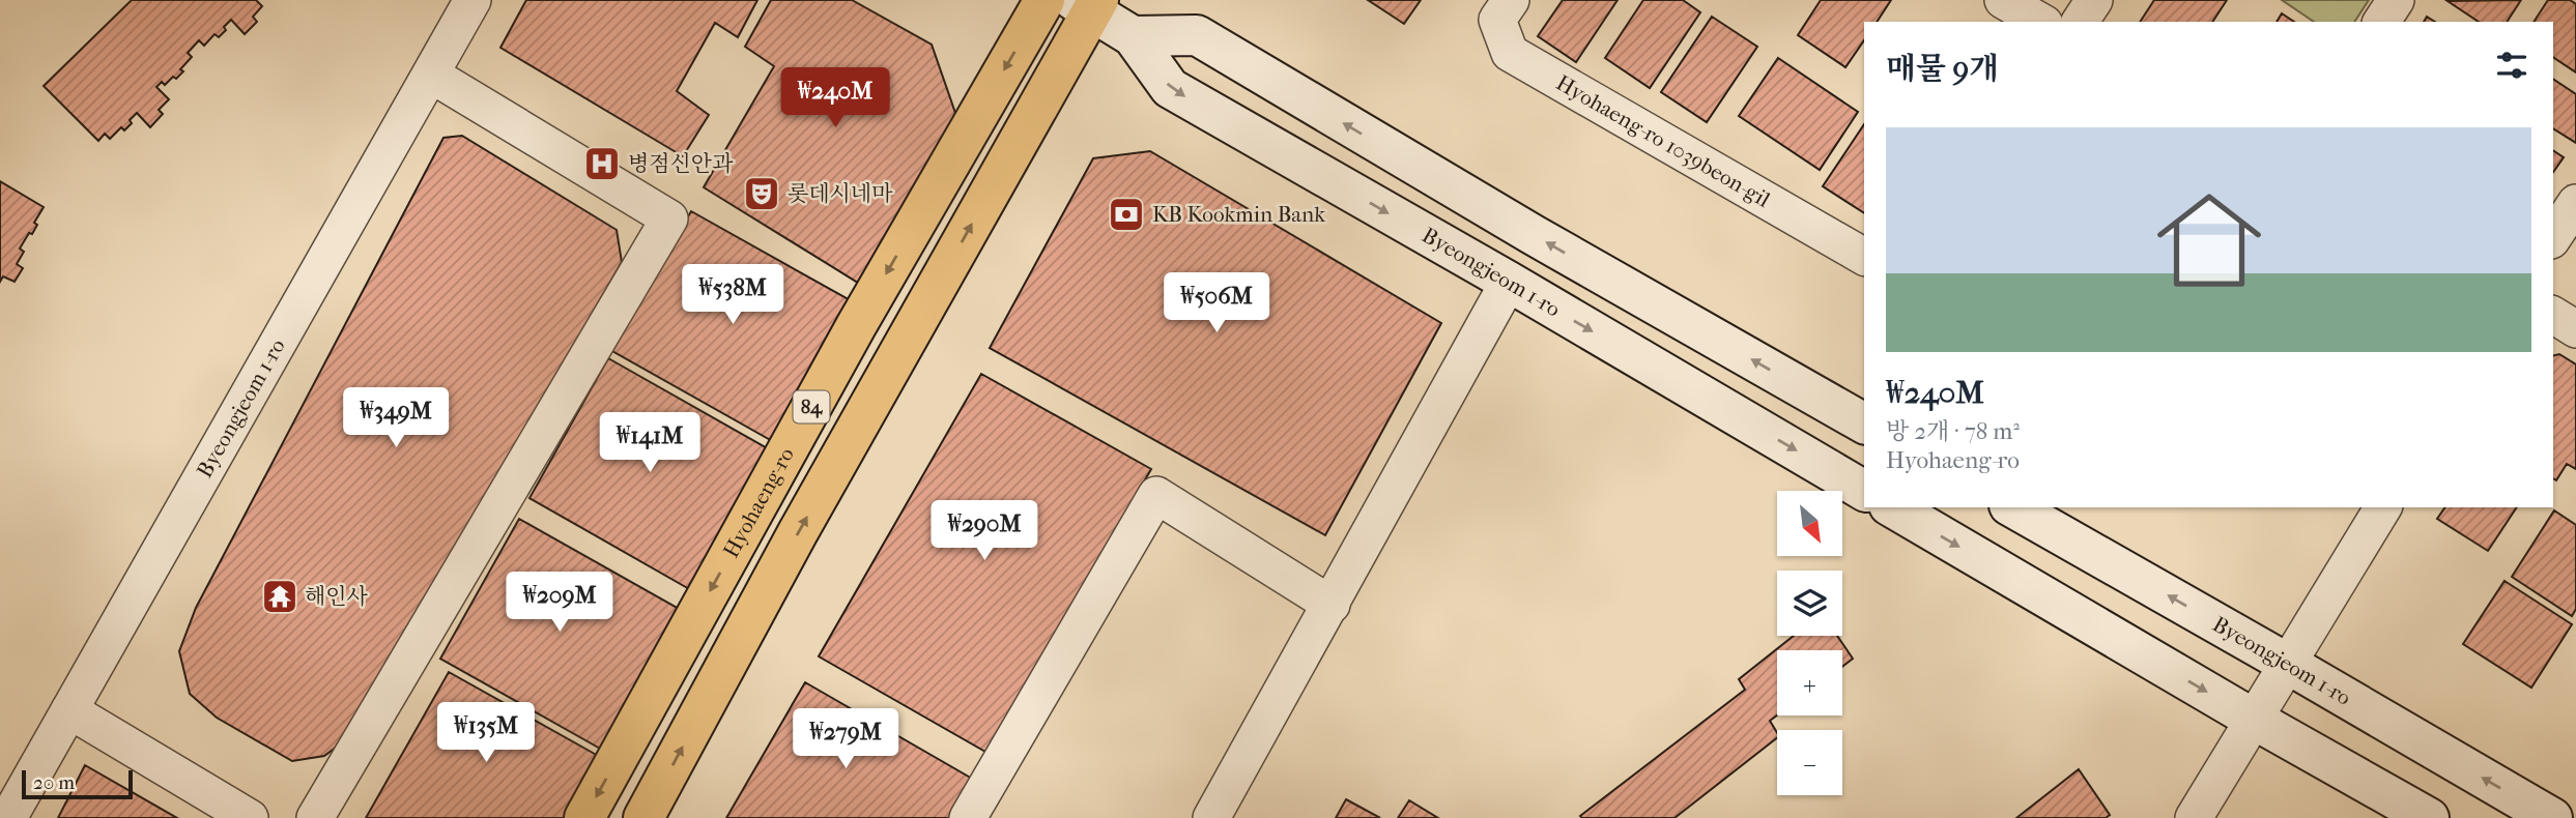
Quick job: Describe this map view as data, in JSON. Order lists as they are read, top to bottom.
{
  "streets": {
    "main road": ["84", "Hyohaeng-ro"],
    "street": ["Hyohaeng-ro 1039beon-gil", "Byeongjeom 1-ro"]
  },
  "crossings": [
    ["Byeongjeom 1-ro", "84"]
  ],
  "places": {
    "hospital": ["병점신안과"],
    "theatre": ["롯데시네마"],
    "bank": ["KB Kookmin Bank"],
    "temple": ["해인사"]
  },
  "scale_bar": "20 m",
  "north": "bottom right",
  "page": {
    "heading": "매물 9개",
    "price": [
      "₩240M",
      "₩538M",
      "₩506M",
      "₩349M",
      "₩141M",
      "₩290M",
      "₩209M",
      "₩135M",
      "₩279M"
    ],
    "list": [
      {
        "name": "₩240M",
        "note": "방 2개 · 78 m² · Hyohaeng-ro"
      }
    ],
    "map_buttons": ["+", "−"],
    "scale": "20 m"
  }
}
